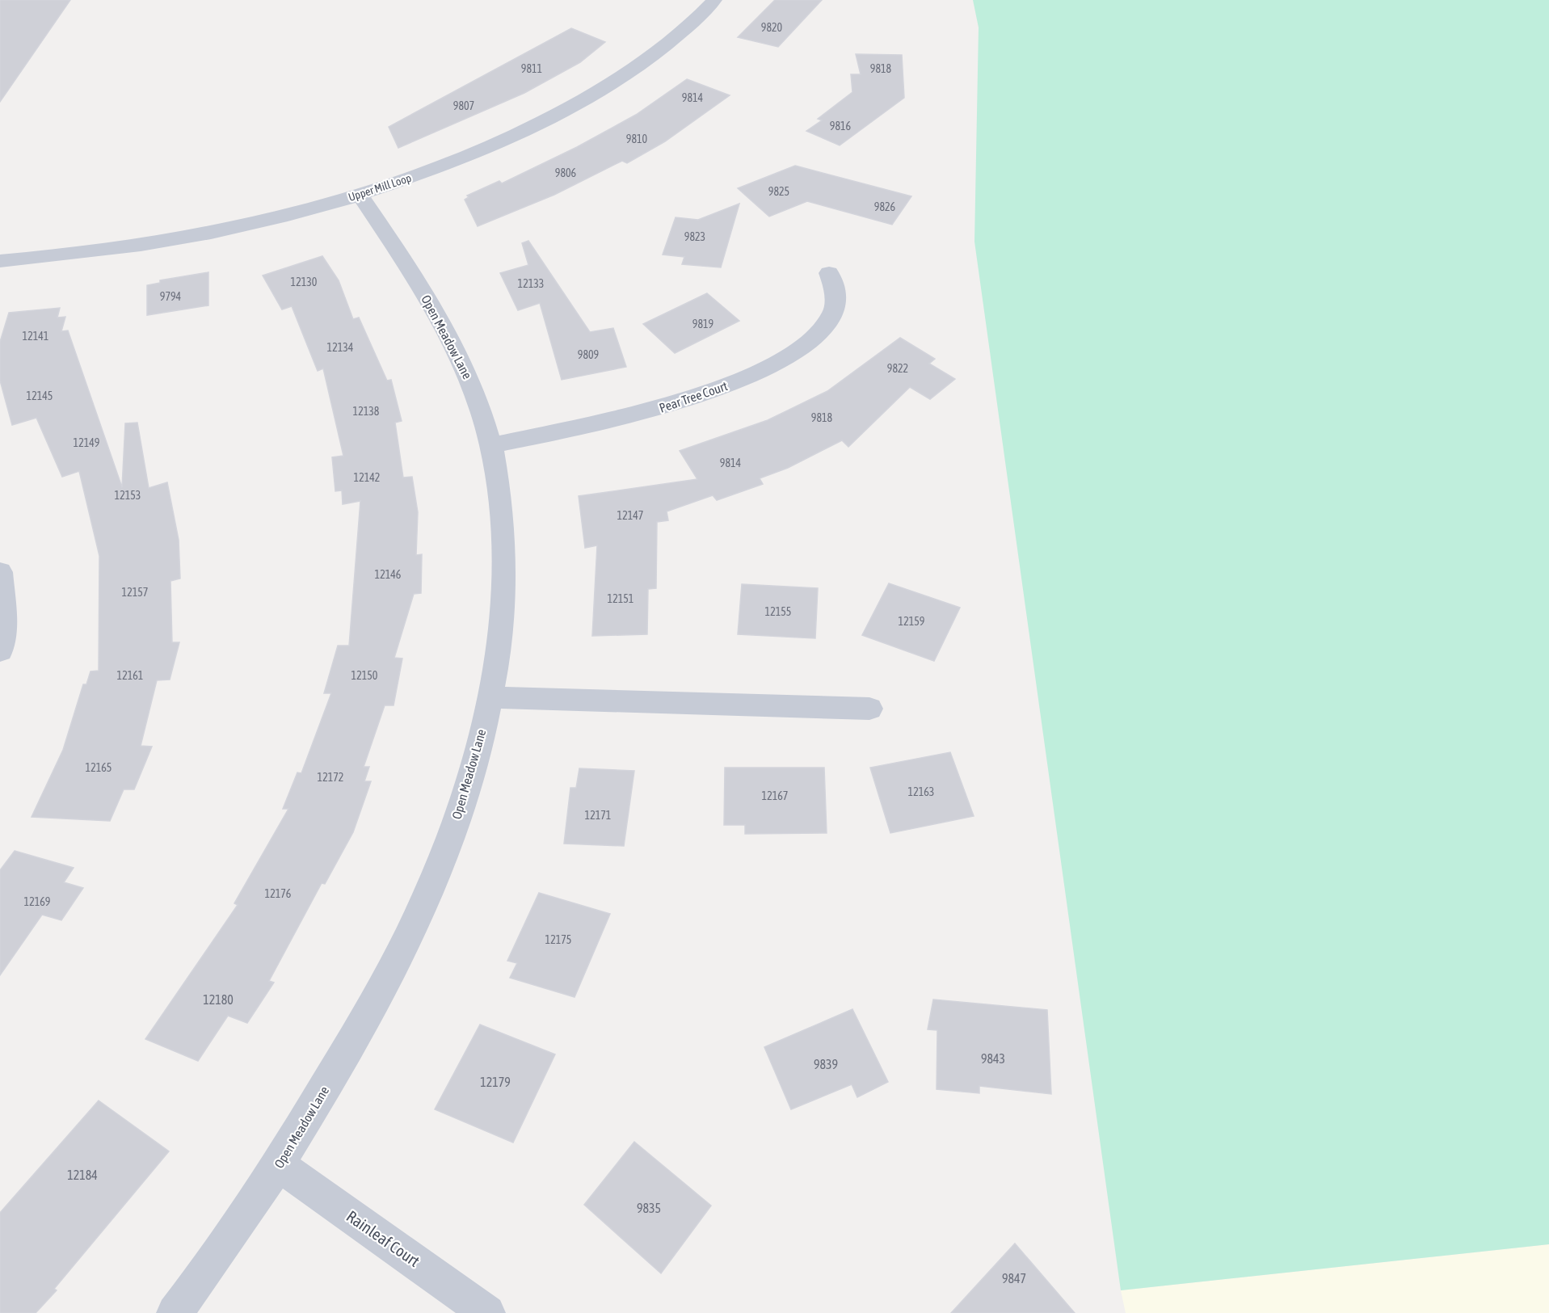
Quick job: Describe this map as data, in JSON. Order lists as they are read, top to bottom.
{
  "streets": {
    "street": [
      "Upper Mill Loop",
      "Open Meadow Lane",
      "Pear Tree Court",
      "Rainleaf Court"
    ]
  },
  "crossings": [
    ["Upper Mill Loop", "Open Meadow Lane"],
    ["Open Meadow Lane", "Pear Tree Court"],
    ["Open Meadow Lane", "Rainleaf Court"]
  ],
  "house_numbers": [
    "9820",
    "9811",
    "9818",
    "9814",
    "9807",
    "9816",
    "9810",
    "9806",
    "9825",
    "9826",
    "9823",
    "12130",
    "12133",
    "9794",
    "9819",
    "12141",
    "12134",
    "9809",
    "9822",
    "12145",
    "12138",
    "9818",
    "12149",
    "9814",
    "12142",
    "12153",
    "12147",
    "12146",
    "12157",
    "12151",
    "12155",
    "12159",
    "12161",
    "12150",
    "12165",
    "12172",
    "12163",
    "12167",
    "12171",
    "12176",
    "12169",
    "12175",
    "12180",
    "9843",
    "9839",
    "12179",
    "12184",
    "9835",
    "9847"
  ]
}
